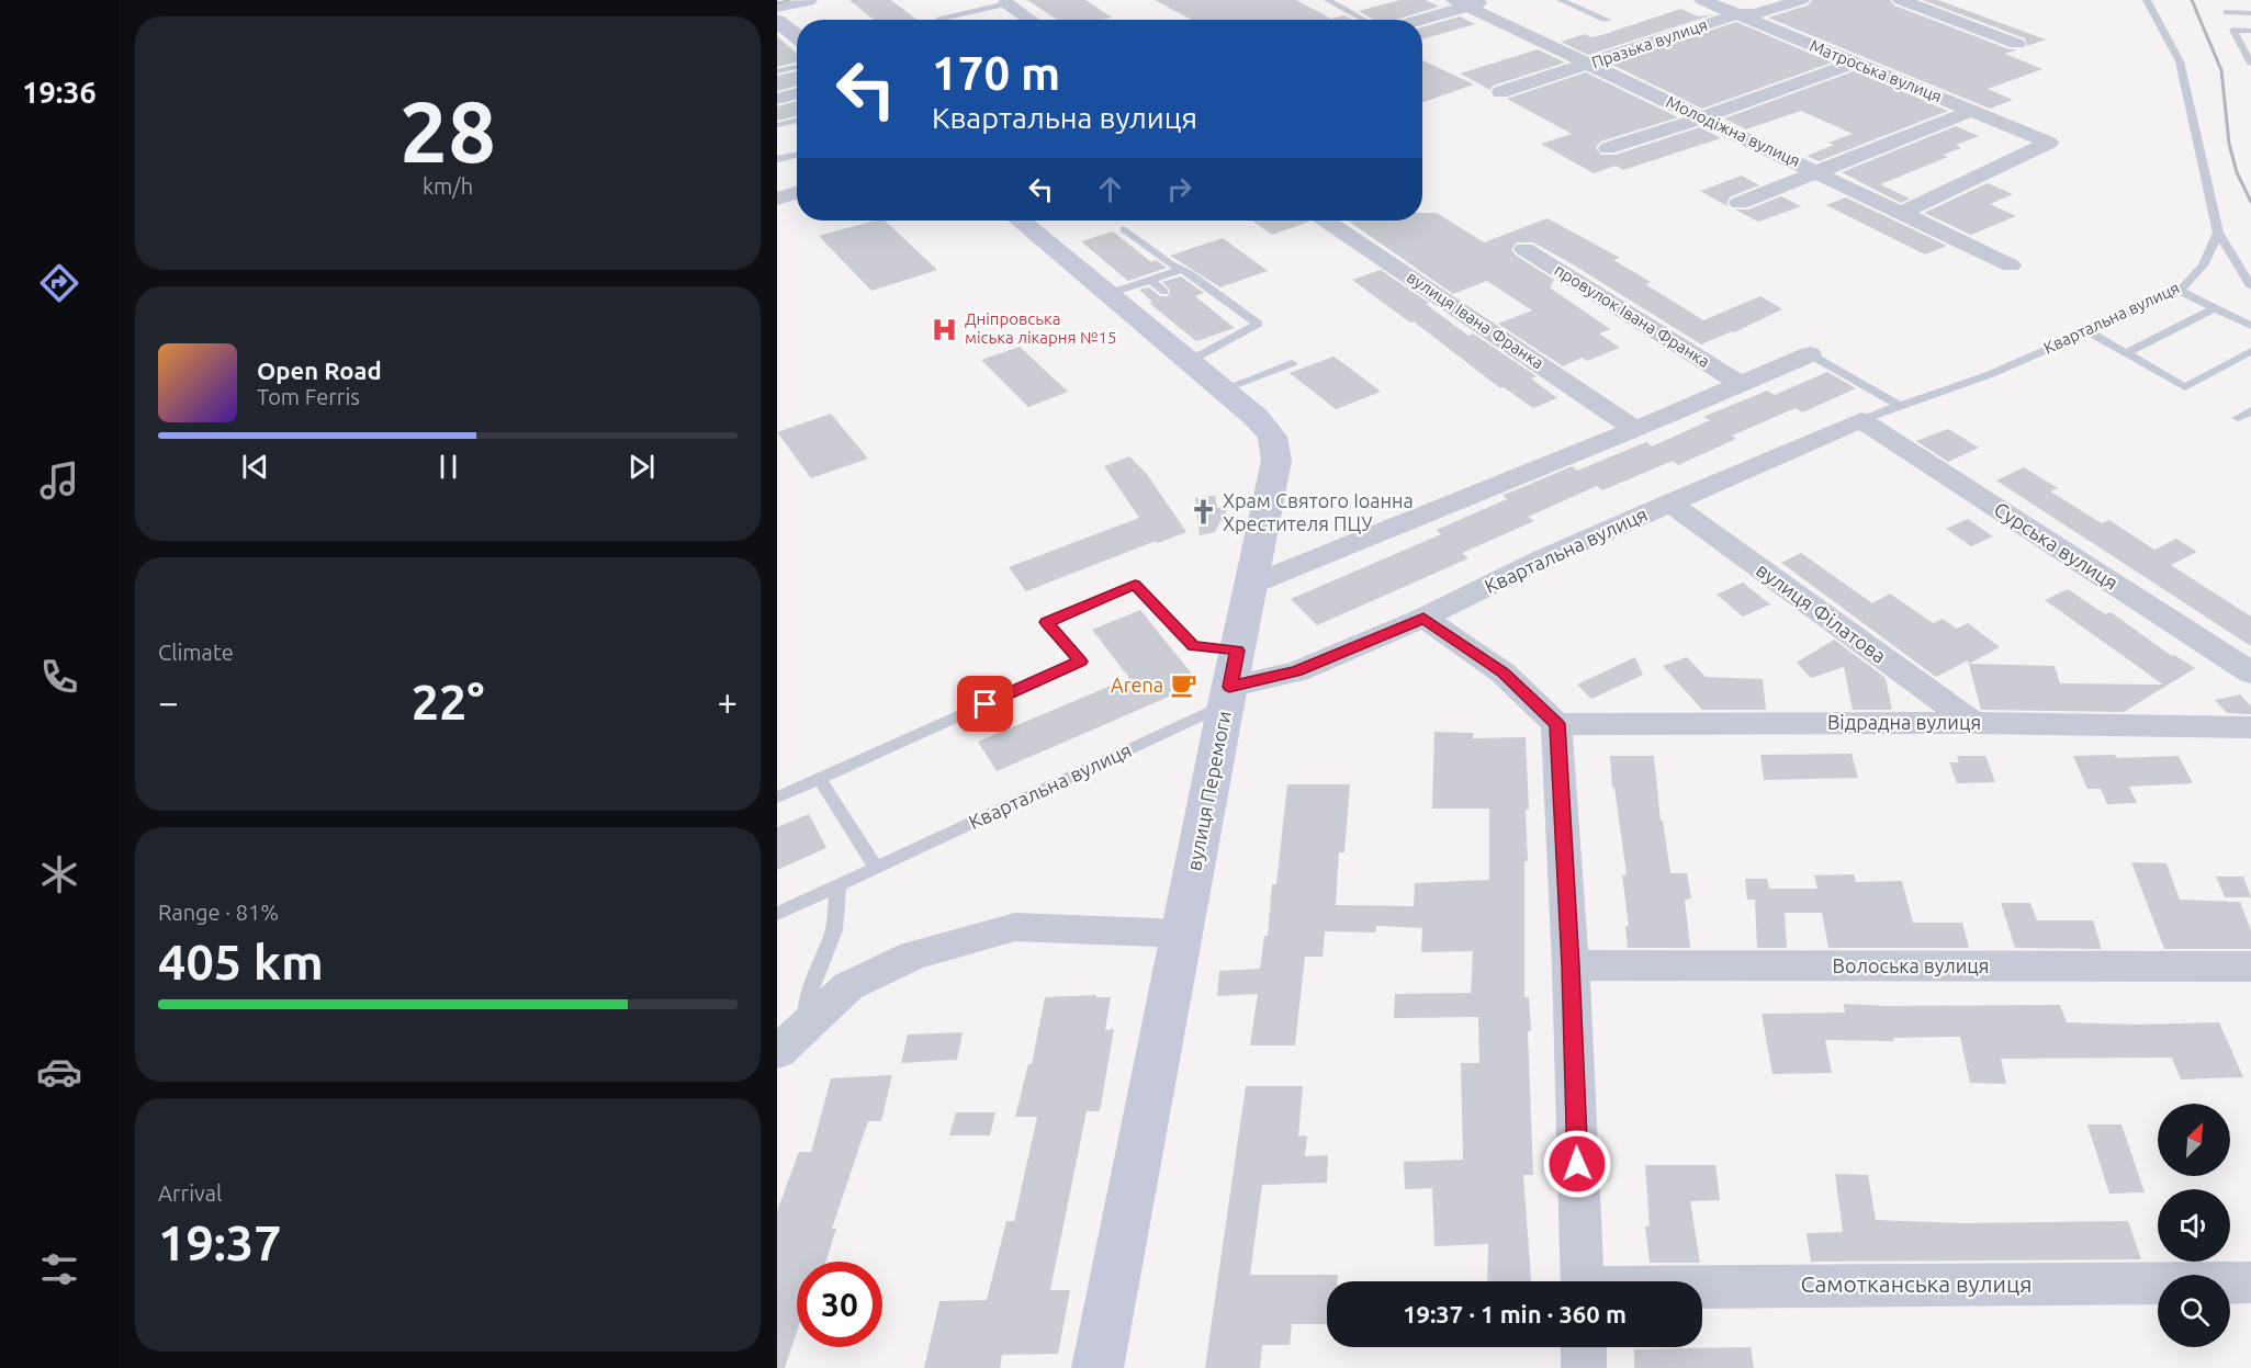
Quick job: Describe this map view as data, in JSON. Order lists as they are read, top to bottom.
{
  "streets": {
    "street": [
      "Празька вулиця",
      "Матроська вулиця",
      "Молодіжна вулиця",
      "провулок Івана Франка",
      "Квартальна вулиця",
      "вулиця Івана Франка",
      "Сурська вулиця",
      "вулиця Філатова",
      "Відрадна вулиця",
      "вулиця Перемоги",
      "Волоська вулиця",
      "Самотканська вулиця"
    ]
  },
  "crossings": [
    ["Празька вулиця", "Матроська вулиця"],
    ["Празька вулиця", "Молодіжна вулиця"],
    ["Матроська вулиця", "Молодіжна вулиця"],
    ["Квартальна вулиця", "Сурська вулиця"],
    ["Квартальна вулиця", "вулиця Філатова"],
    ["Квартальна вулиця", "вулиця Перемоги"],
    ["вулиця Філатова", "Відрадна вулиця"]
  ],
  "places": {
    "hospital": ["Дніпровська міська лікарня №15"],
    "church": ["Храм Святого Іоанна Хрестителя ПЦУ"],
    "cafe": ["Arena"]
  },
  "north": "top right",
  "page": {
    "tabs": "19:36",
    "tile": [
      ["28", "km/h"],
      "Climate",
      ["Range · 81%", "405 km"],
      ["Arrival", "19:37"]
    ],
    "turn": ["170 m", "Квартальна вулиця"],
    "song": ["Open Road", "Tom Ferris"],
    "heat": ["−", "22°", "+"],
    "limit": "30",
    "trip": "19:37 · 1 min · 360 m"
  }
}
